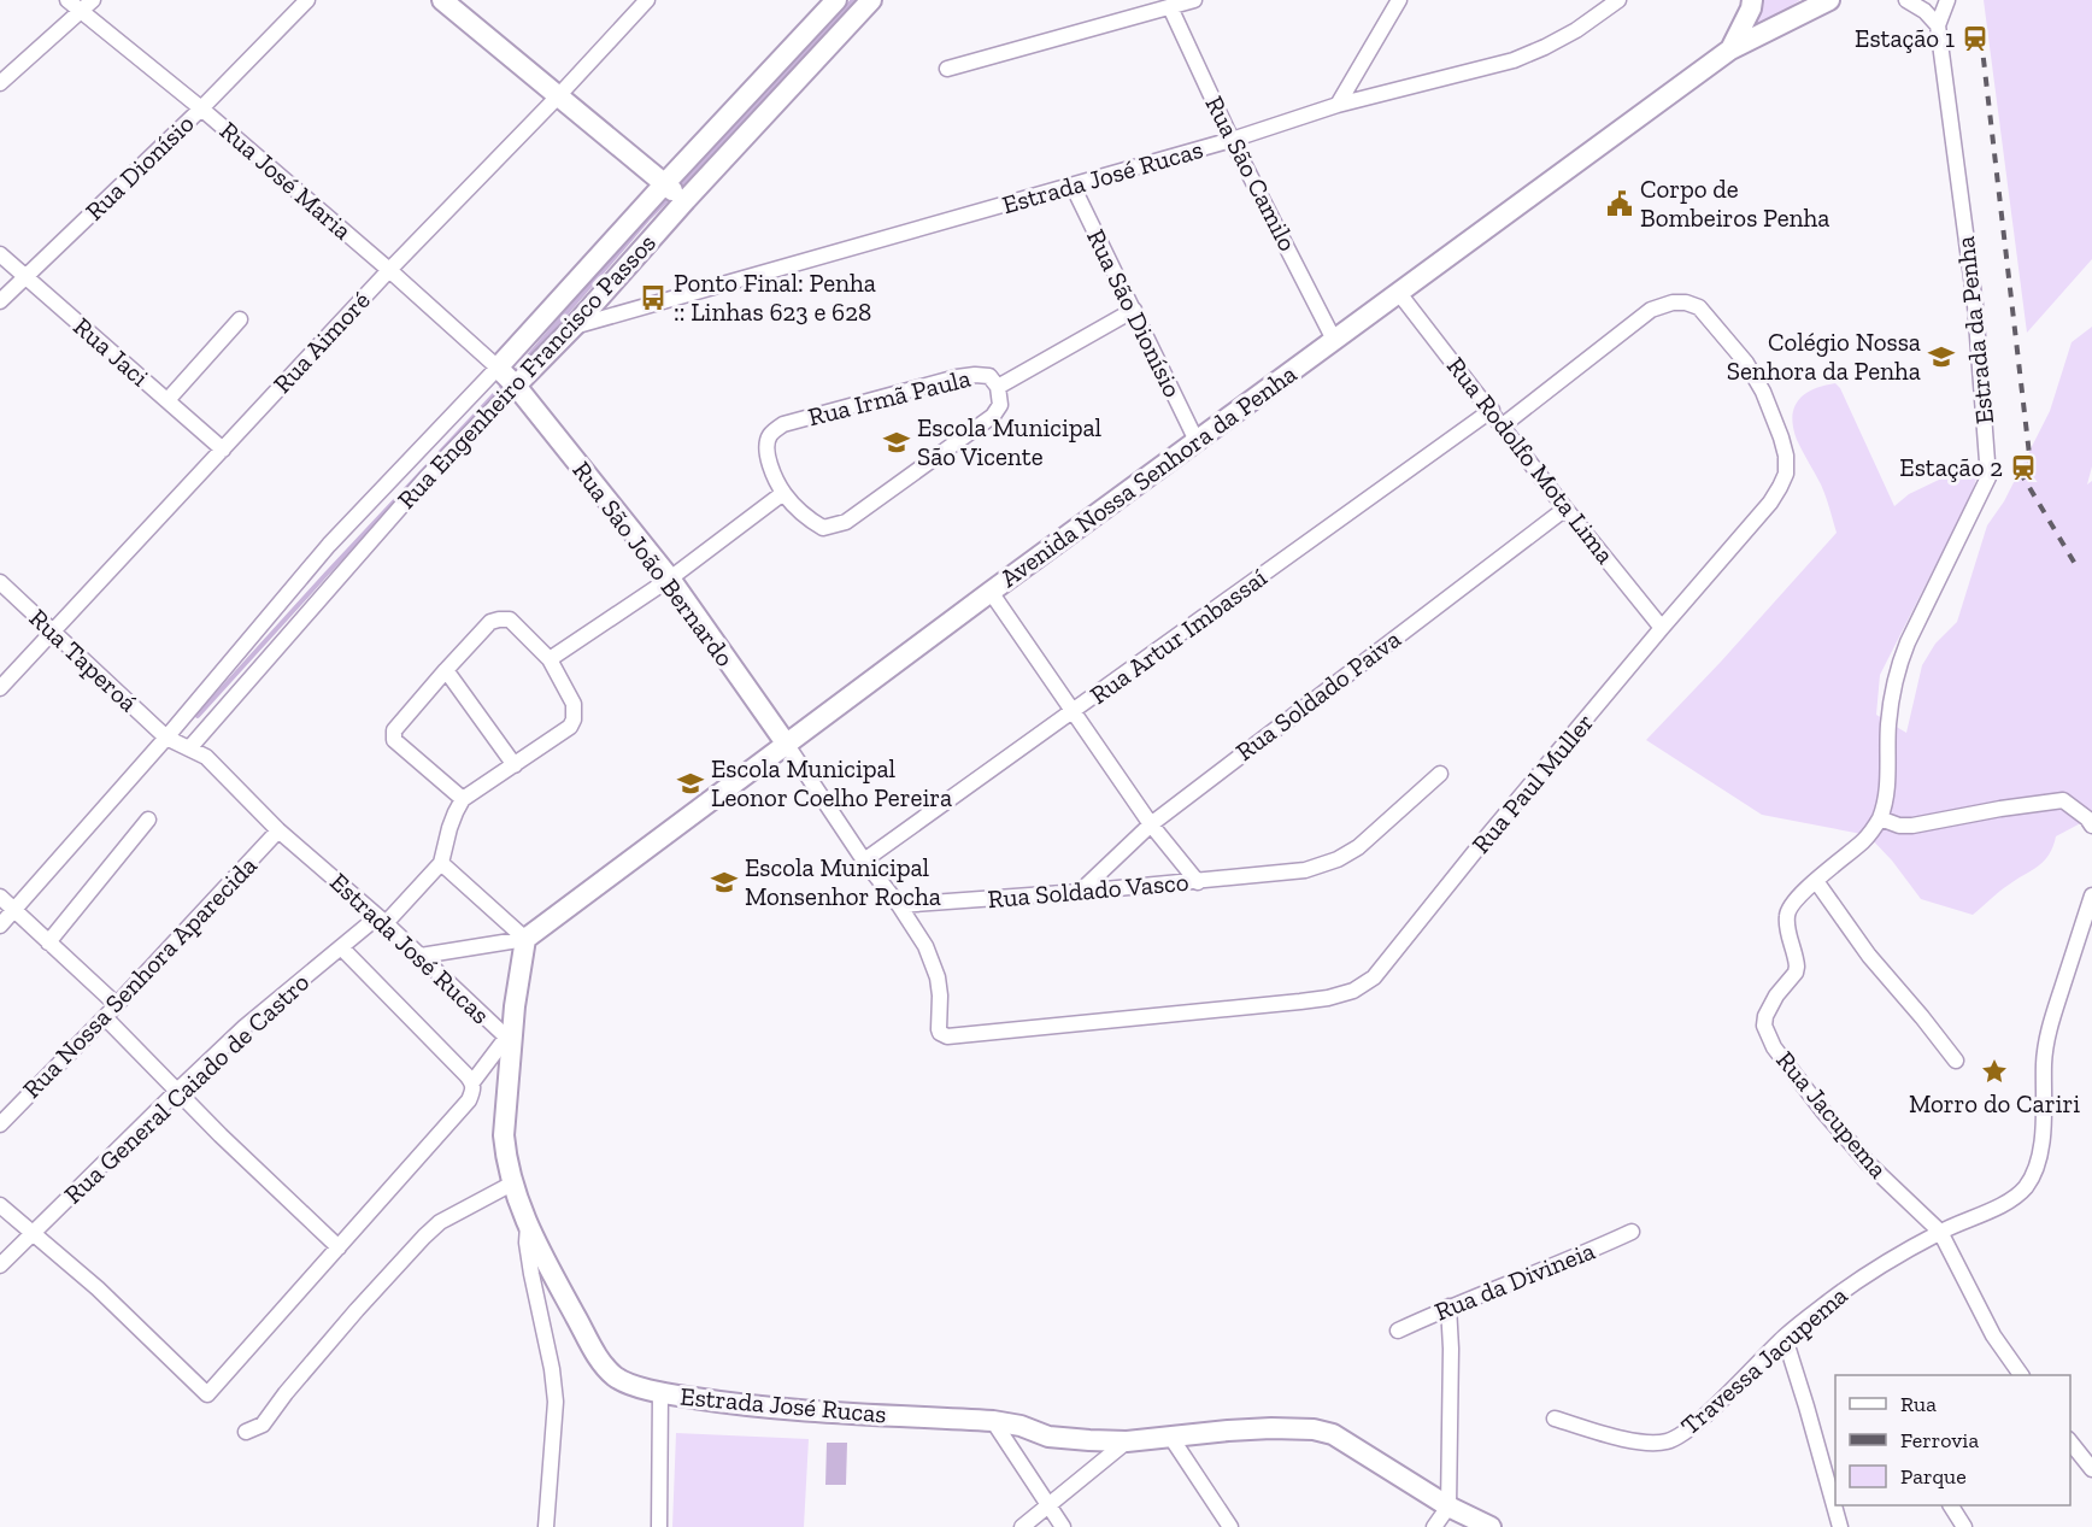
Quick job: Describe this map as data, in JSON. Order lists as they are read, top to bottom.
{
  "streets": {
    "street": [
      "Rua Dionísio",
      "Rua São Camilo",
      "Estrada José Rucas",
      "Rua José Maria",
      "Rua São Dionísio",
      "Estrada da Penha",
      "Rua Aimoré",
      "Rua Jaci",
      "Rua Engenheiro Francisco Passos",
      "Rua Irmã Paula",
      "Rua Rodolfo Mota Lima",
      "Avenida Nossa Senhora da Penha",
      "Rua São João Bernardo",
      "Rua Artur Imbassaí",
      "Rua Taperoá",
      "Rua Soldado Paiva",
      "Rua Paul Muller",
      "Rua Soldado Vasco",
      "Rua Nossa Senhora Aparecida",
      "Rua General Caiado de Castro",
      "Rua Jacupema",
      "Rua da Divineia",
      "Travessa Jacupema"
    ]
  },
  "crossings": [
    ["Rua Dionísio", "Rua José Maria"],
    ["Rua Dionísio", "Rua Jaci"],
    ["Rua São Camilo", "Estrada José Rucas"],
    ["Rua São Camilo", "Avenida Nossa Senhora da Penha"],
    ["Estrada José Rucas", "Rua São Dionísio"],
    ["Estrada José Rucas", "Rua Engenheiro Francisco Passos"],
    ["Estrada José Rucas", "Rua Taperoá"],
    ["Estrada José Rucas", "Rua Nossa Senhora Aparecida"],
    ["Estrada José Rucas", "Rua General Caiado de Castro"],
    ["Rua José Maria", "Rua Aimoré"],
    ["Rua José Maria", "Rua Engenheiro Francisco Passos"],
    ["Rua José Maria", "Rua São João Bernardo"],
    ["Rua São Dionísio", "Avenida Nossa Senhora da Penha"],
    ["Estrada da Penha", "Rua Jacupema"],
    ["Rua Aimoré", "Rua Jaci"],
    ["Rua Aimoré", "Rua Taperoá"],
    ["Rua Engenheiro Francisco Passos", "Rua São João Bernardo"],
    ["Rua Engenheiro Francisco Passos", "Rua Taperoá"],
    ["Rua Rodolfo Mota Lima", "Avenida Nossa Senhora da Penha"],
    ["Rua Rodolfo Mota Lima", "Rua Artur Imbassaí"],
    ["Rua Rodolfo Mota Lima", "Rua Soldado Paiva"],
    ["Rua Rodolfo Mota Lima", "Rua Paul Muller"],
    ["Avenida Nossa Senhora da Penha", "Rua São João Bernardo"],
    ["Rua Soldado Paiva", "Rua Soldado Vasco"],
    ["Rua Paul Muller", "Rua Soldado Vasco"],
    ["Rua Jacupema", "Travessa Jacupema"]
  ],
  "places": {
    "station": ["Estação 1", "Estação 2"],
    "public building": ["Corpo de Bombeiros Penha"],
    "bus stop": ["Ponto Final: Penha :: Linhas 623 e 628"],
    "school or university": [
      "Colégio Nossa Senhora da Penha",
      "Escola Municipal São Vicente",
      "Escola Municipal Leonor Coelho Pereira",
      "Escola Municipal Monsenhor Rocha"
    ],
    "place": ["Morro do Cariri"]
  },
  "legend": ["Rua", "Ferrovia", "Parque"]
}
